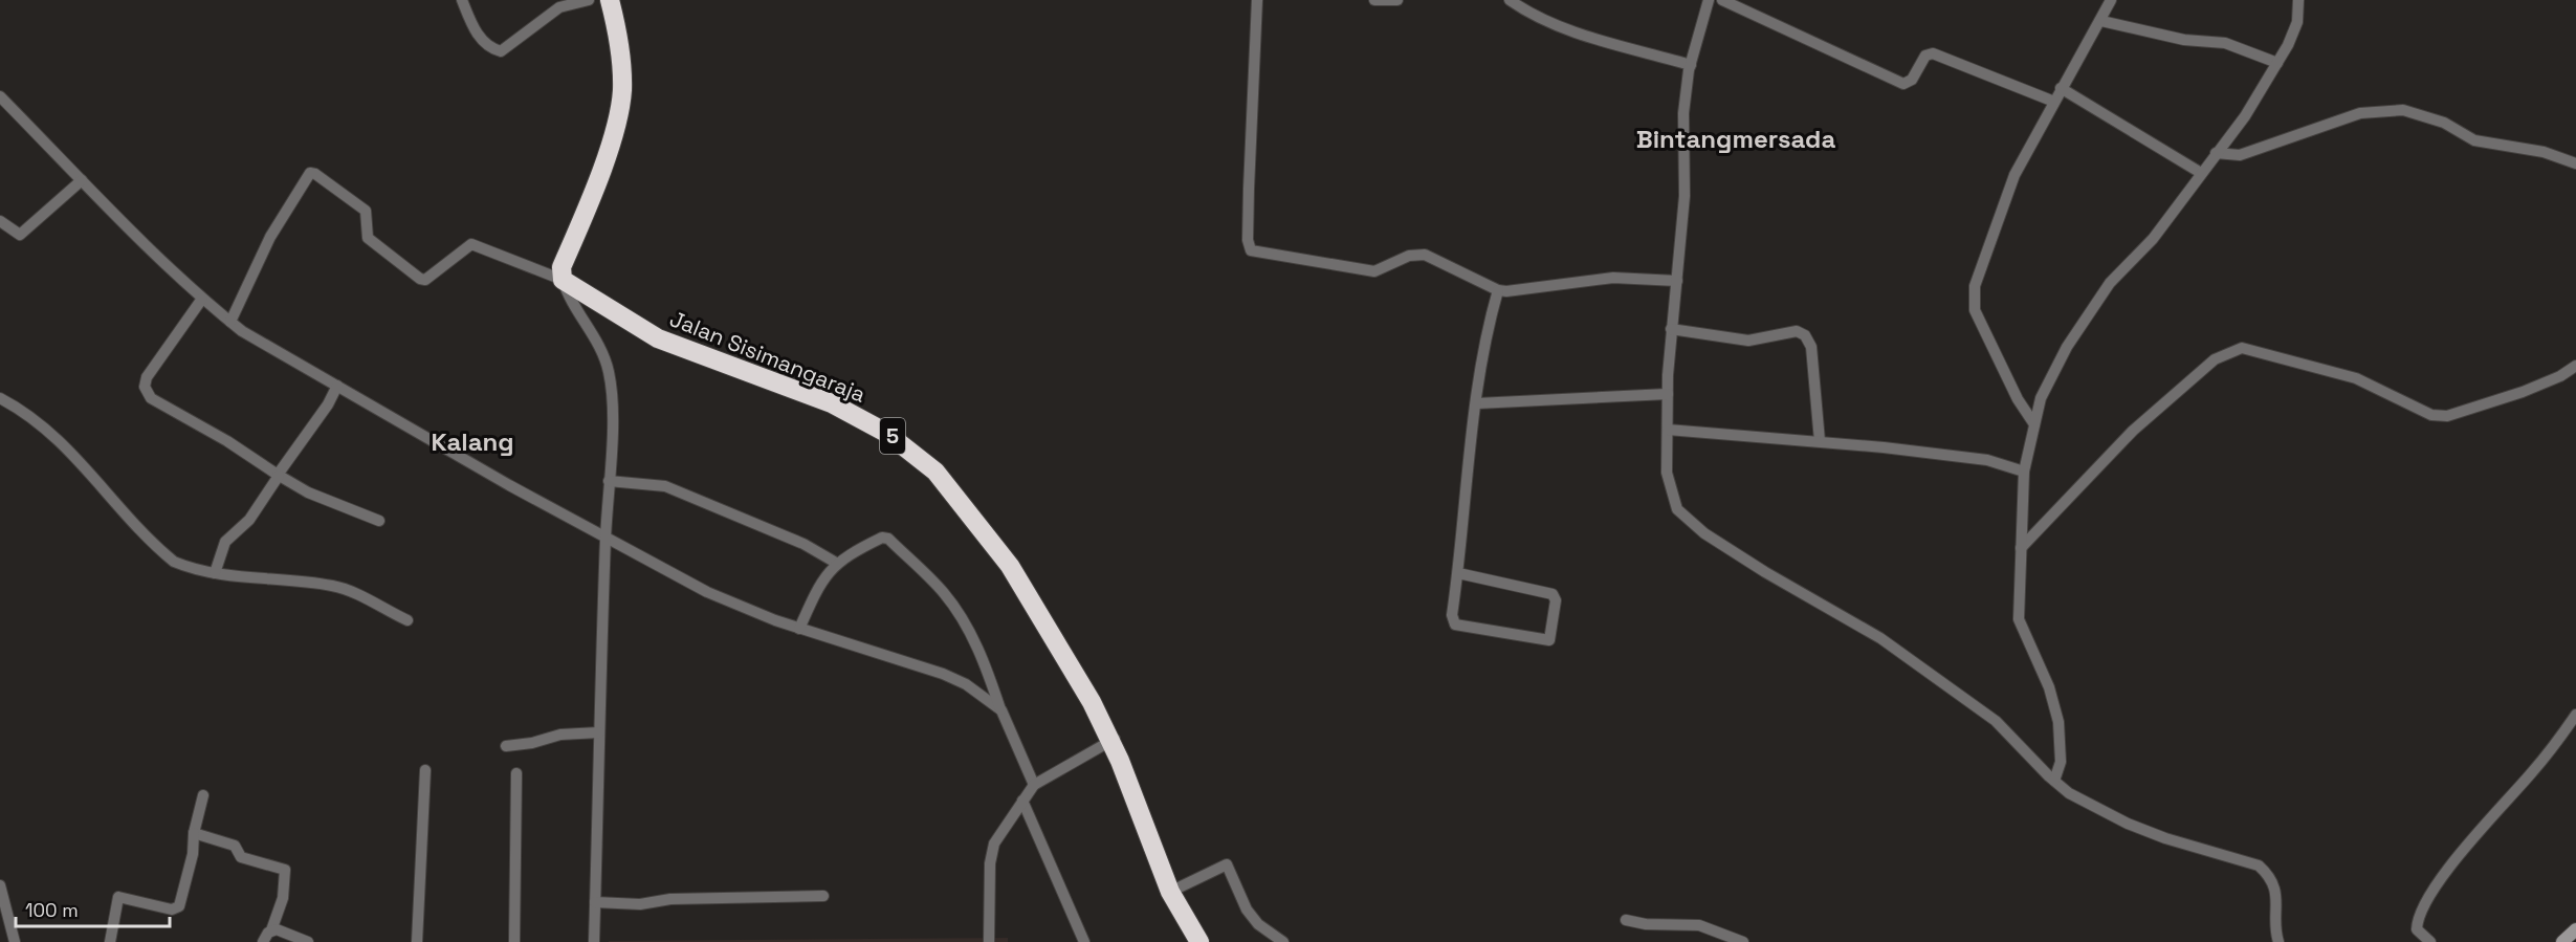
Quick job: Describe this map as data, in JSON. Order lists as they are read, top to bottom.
{
  "streets": {
    "highway": ["Jalan Sisimangaraja", "5"]
  },
  "districts": ["Bintangmersada", "Kalang"],
  "scale_bar": "100 m"
}
